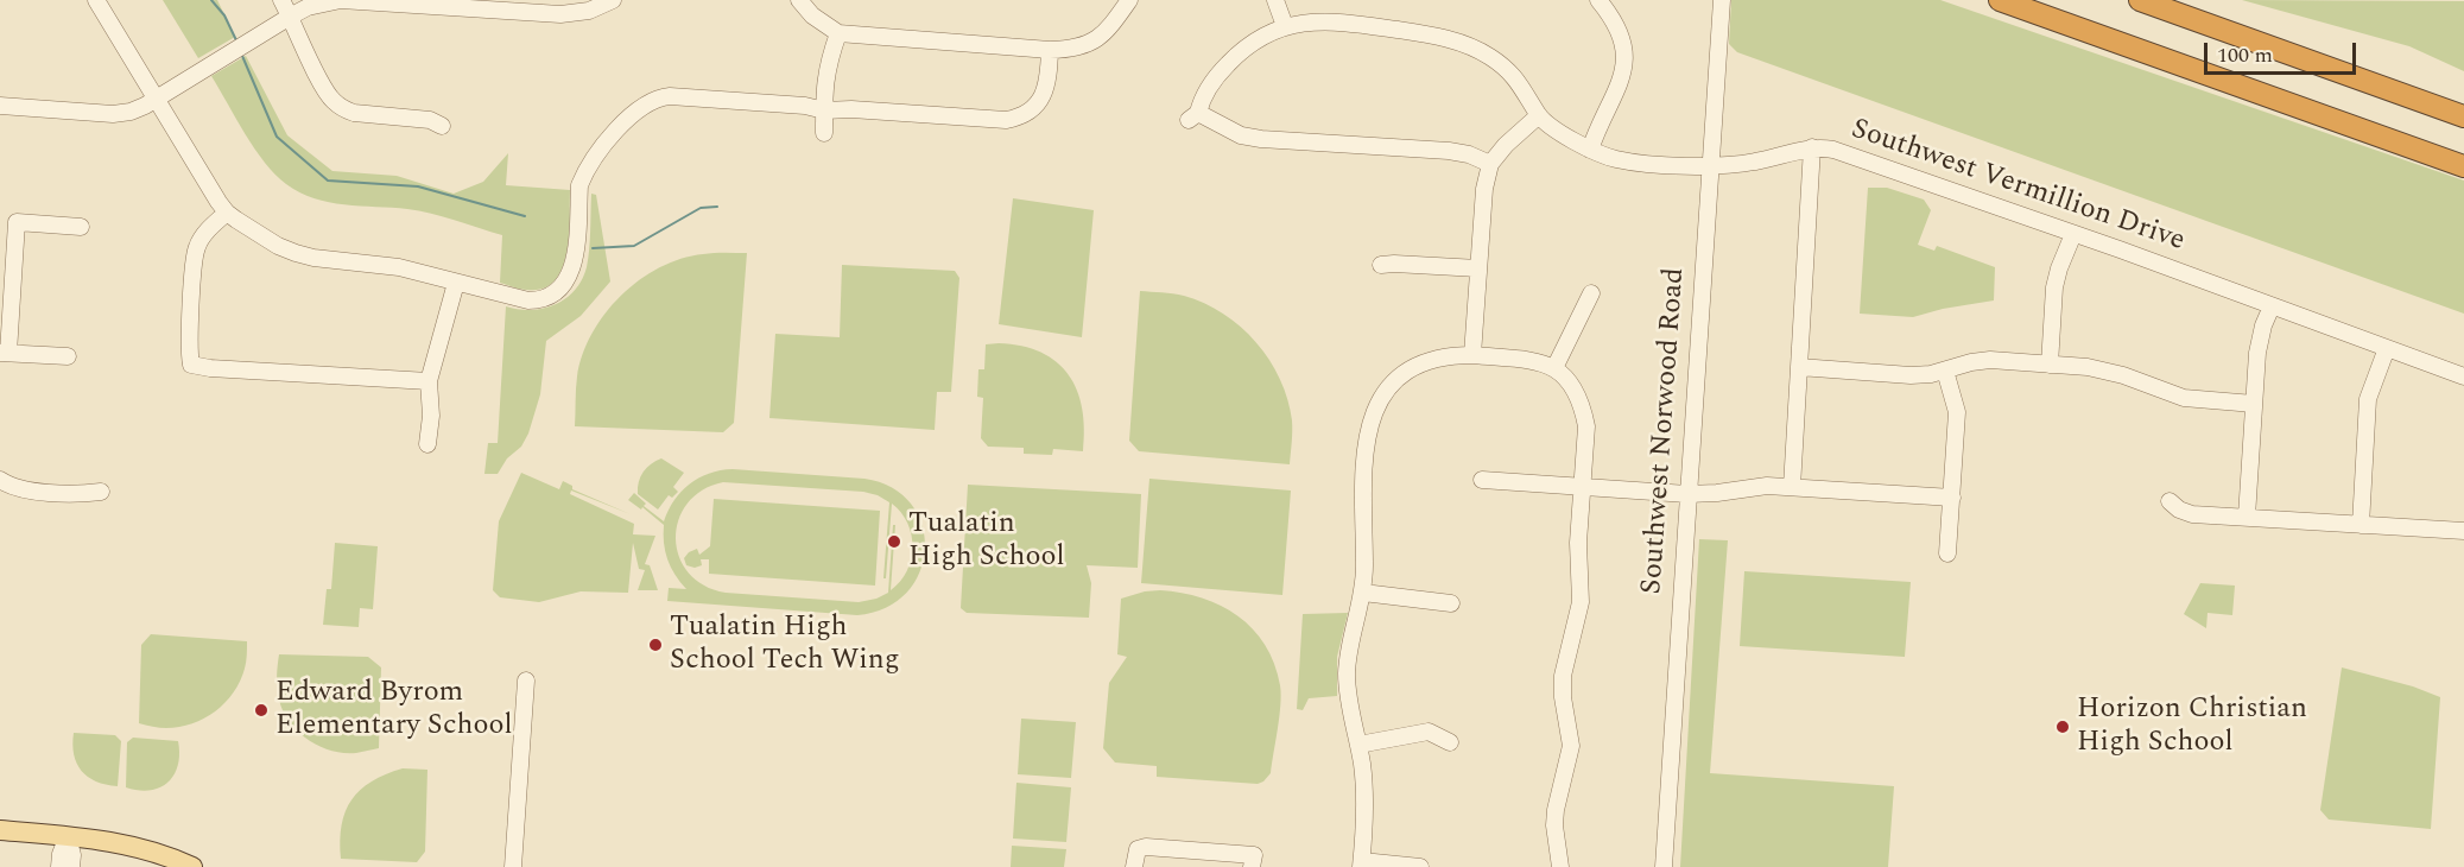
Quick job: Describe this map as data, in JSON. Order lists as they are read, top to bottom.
{
  "streets": {
    "street": ["Southwest Vermillion Drive", "Southwest Norwood Road"]
  },
  "crossings": [
    ["Southwest Vermillion Drive", "Southwest Norwood Road"]
  ],
  "places": [
    "Tualatin High School",
    "Tualatin High School Tech Wing",
    "Edward Byrom Elementary School",
    "Horizon Christian High School"
  ],
  "scale_bar": "100 m"
}
